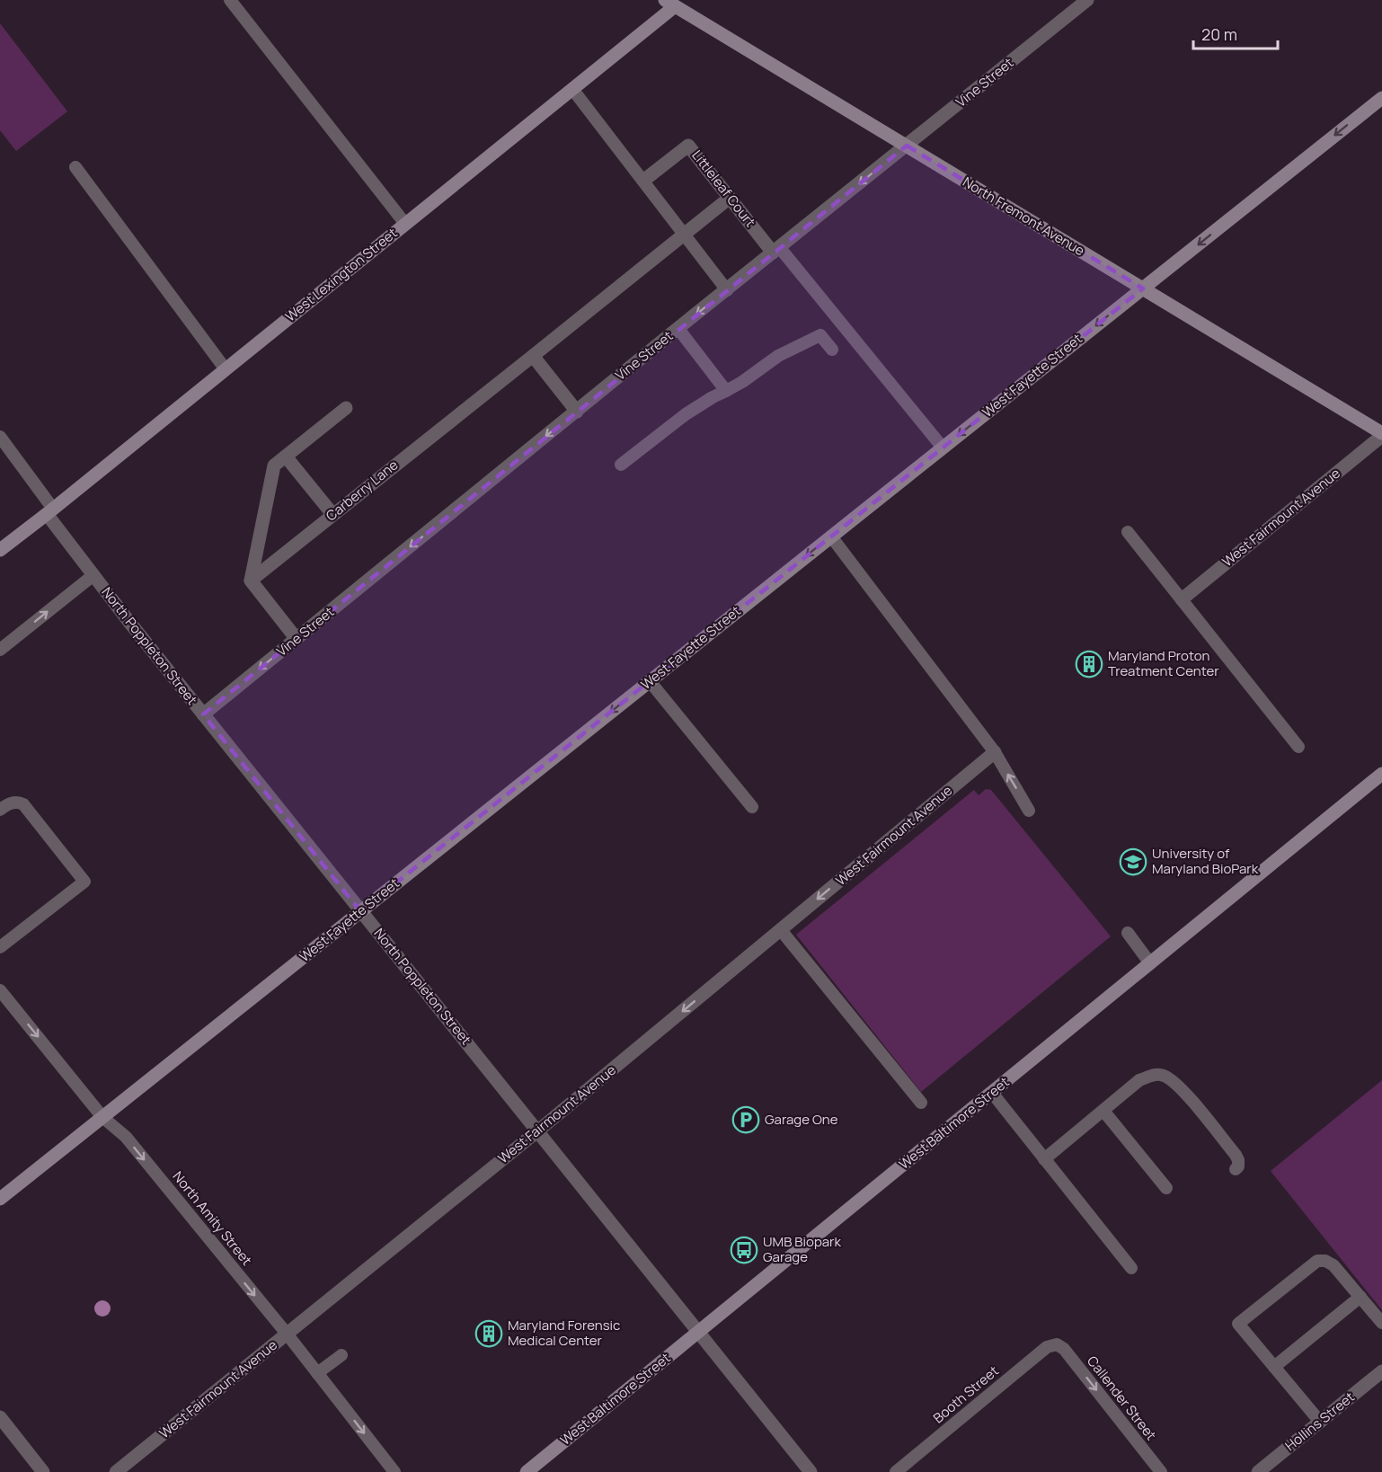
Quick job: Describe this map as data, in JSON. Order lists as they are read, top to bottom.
{
  "streets": {
    "street": [
      "Vine Street",
      "Littleleaf Court",
      "North Fremont Avenue",
      "West Lexington Street",
      "West Fayette Street",
      "Carberry Lane",
      "West Fairmount Avenue",
      "North Poppleton Street",
      "West Baltimore Street",
      "Hollins Street"
    ],
    "lane": ["North Amity Street", "Booth Street", "Callender Street"]
  },
  "crossings": [
    ["Vine Street", "Littleleaf Court"],
    ["Vine Street", "North Fremont Avenue"],
    ["Vine Street", "North Poppleton Street"],
    ["Littleleaf Court", "Carberry Lane"],
    ["North Fremont Avenue", "West Lexington Street"],
    ["North Fremont Avenue", "West Fayette Street"],
    ["North Fremont Avenue", "West Fairmount Avenue"],
    ["West Lexington Street", "North Poppleton Street"],
    ["West Fayette Street", "North Poppleton Street"],
    ["West Fayette Street", "North Amity Street"],
    ["West Fairmount Avenue", "North Poppleton Street"],
    ["West Fairmount Avenue", "North Amity Street"],
    ["North Poppleton Street", "West Baltimore Street"],
    ["Booth Street", "Callender Street"]
  ],
  "one_way": [
    "Vine Street",
    "West Fayette Street",
    "West Fairmount Avenue",
    "North Amity Street",
    "Callender Street"
  ],
  "places": {
    "building": ["Maryland Proton Treatment Center", "Maryland Forensic Medical Center"],
    "school or university": ["University of Maryland BioPark"],
    "parking": ["Garage One"],
    "bus stop": ["UMB Biopark Garage"]
  },
  "scale_bar": "20 m"
}
